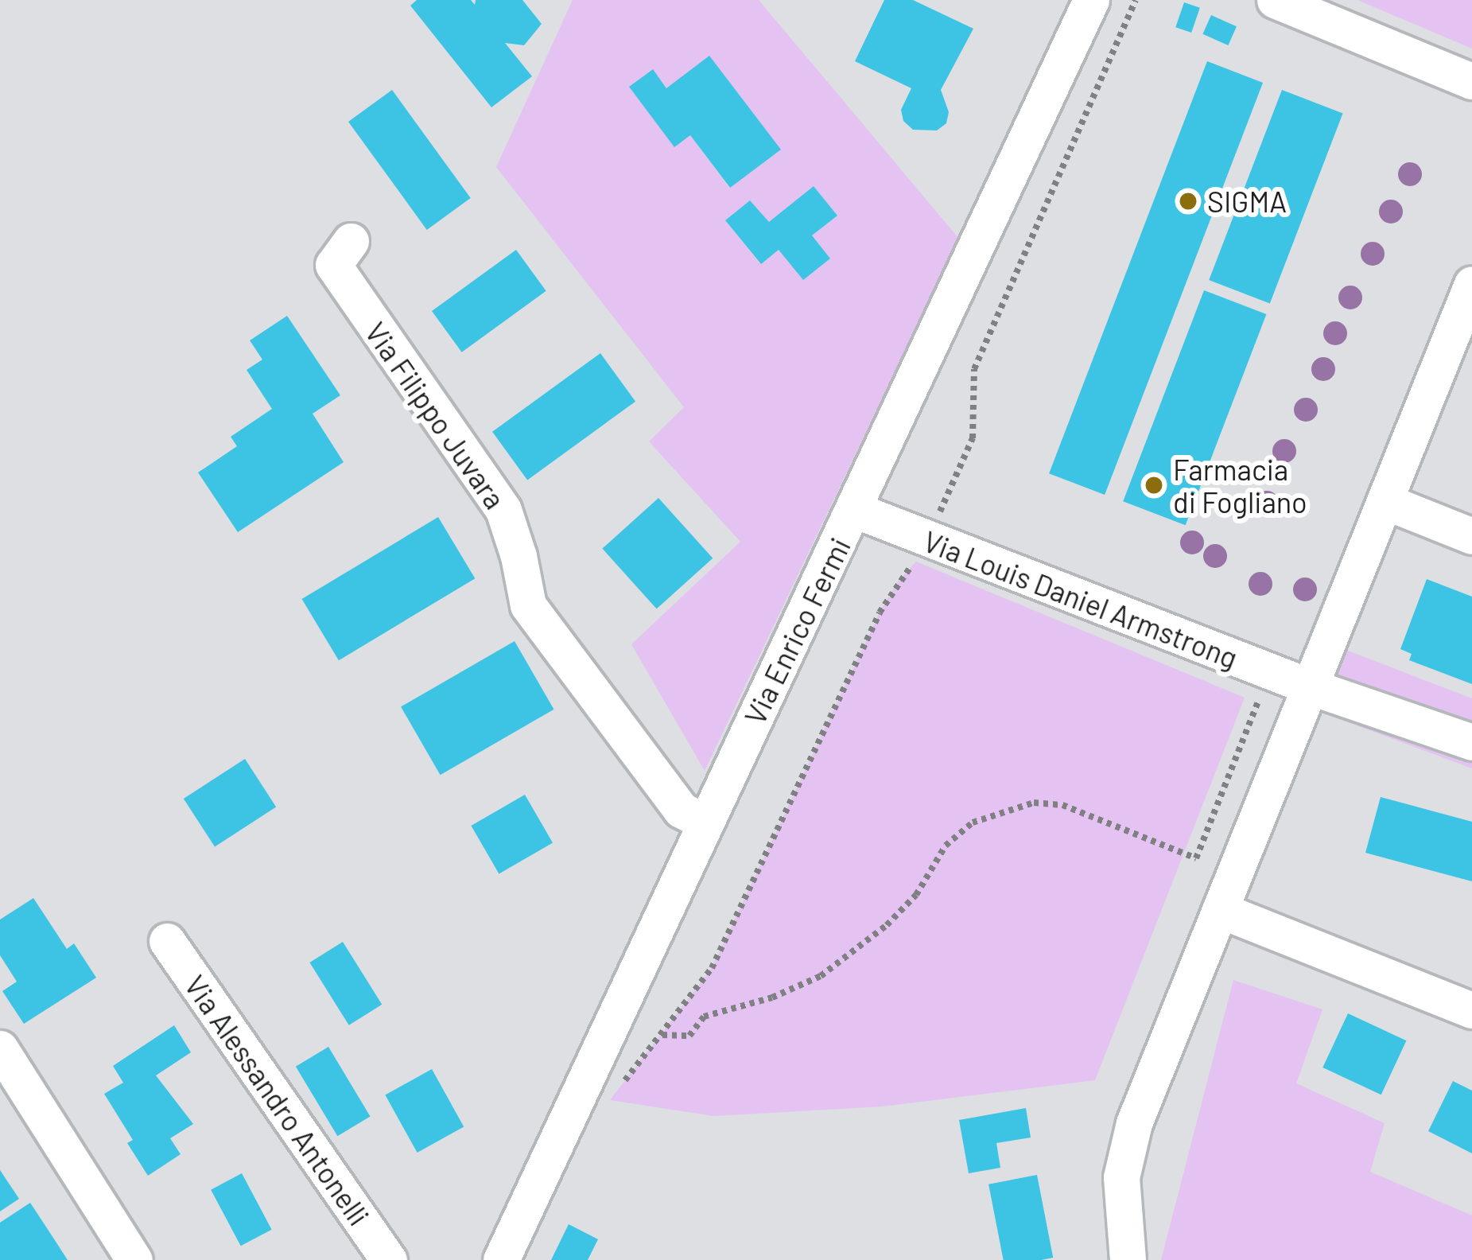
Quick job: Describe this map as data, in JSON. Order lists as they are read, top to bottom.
{
  "streets": {
    "street": [
      "Via Filippo Juvara",
      "Via Louis Daniel Armstrong",
      "Via Enrico Fermi",
      "Via Alessandro Antonelli"
    ]
  },
  "crossings": [
    ["Via Filippo Juvara", "Via Enrico Fermi"],
    ["Via Louis Daniel Armstrong", "Via Enrico Fermi"]
  ],
  "places": ["SIGMA", "Farmacia di Fogliano"]
}
